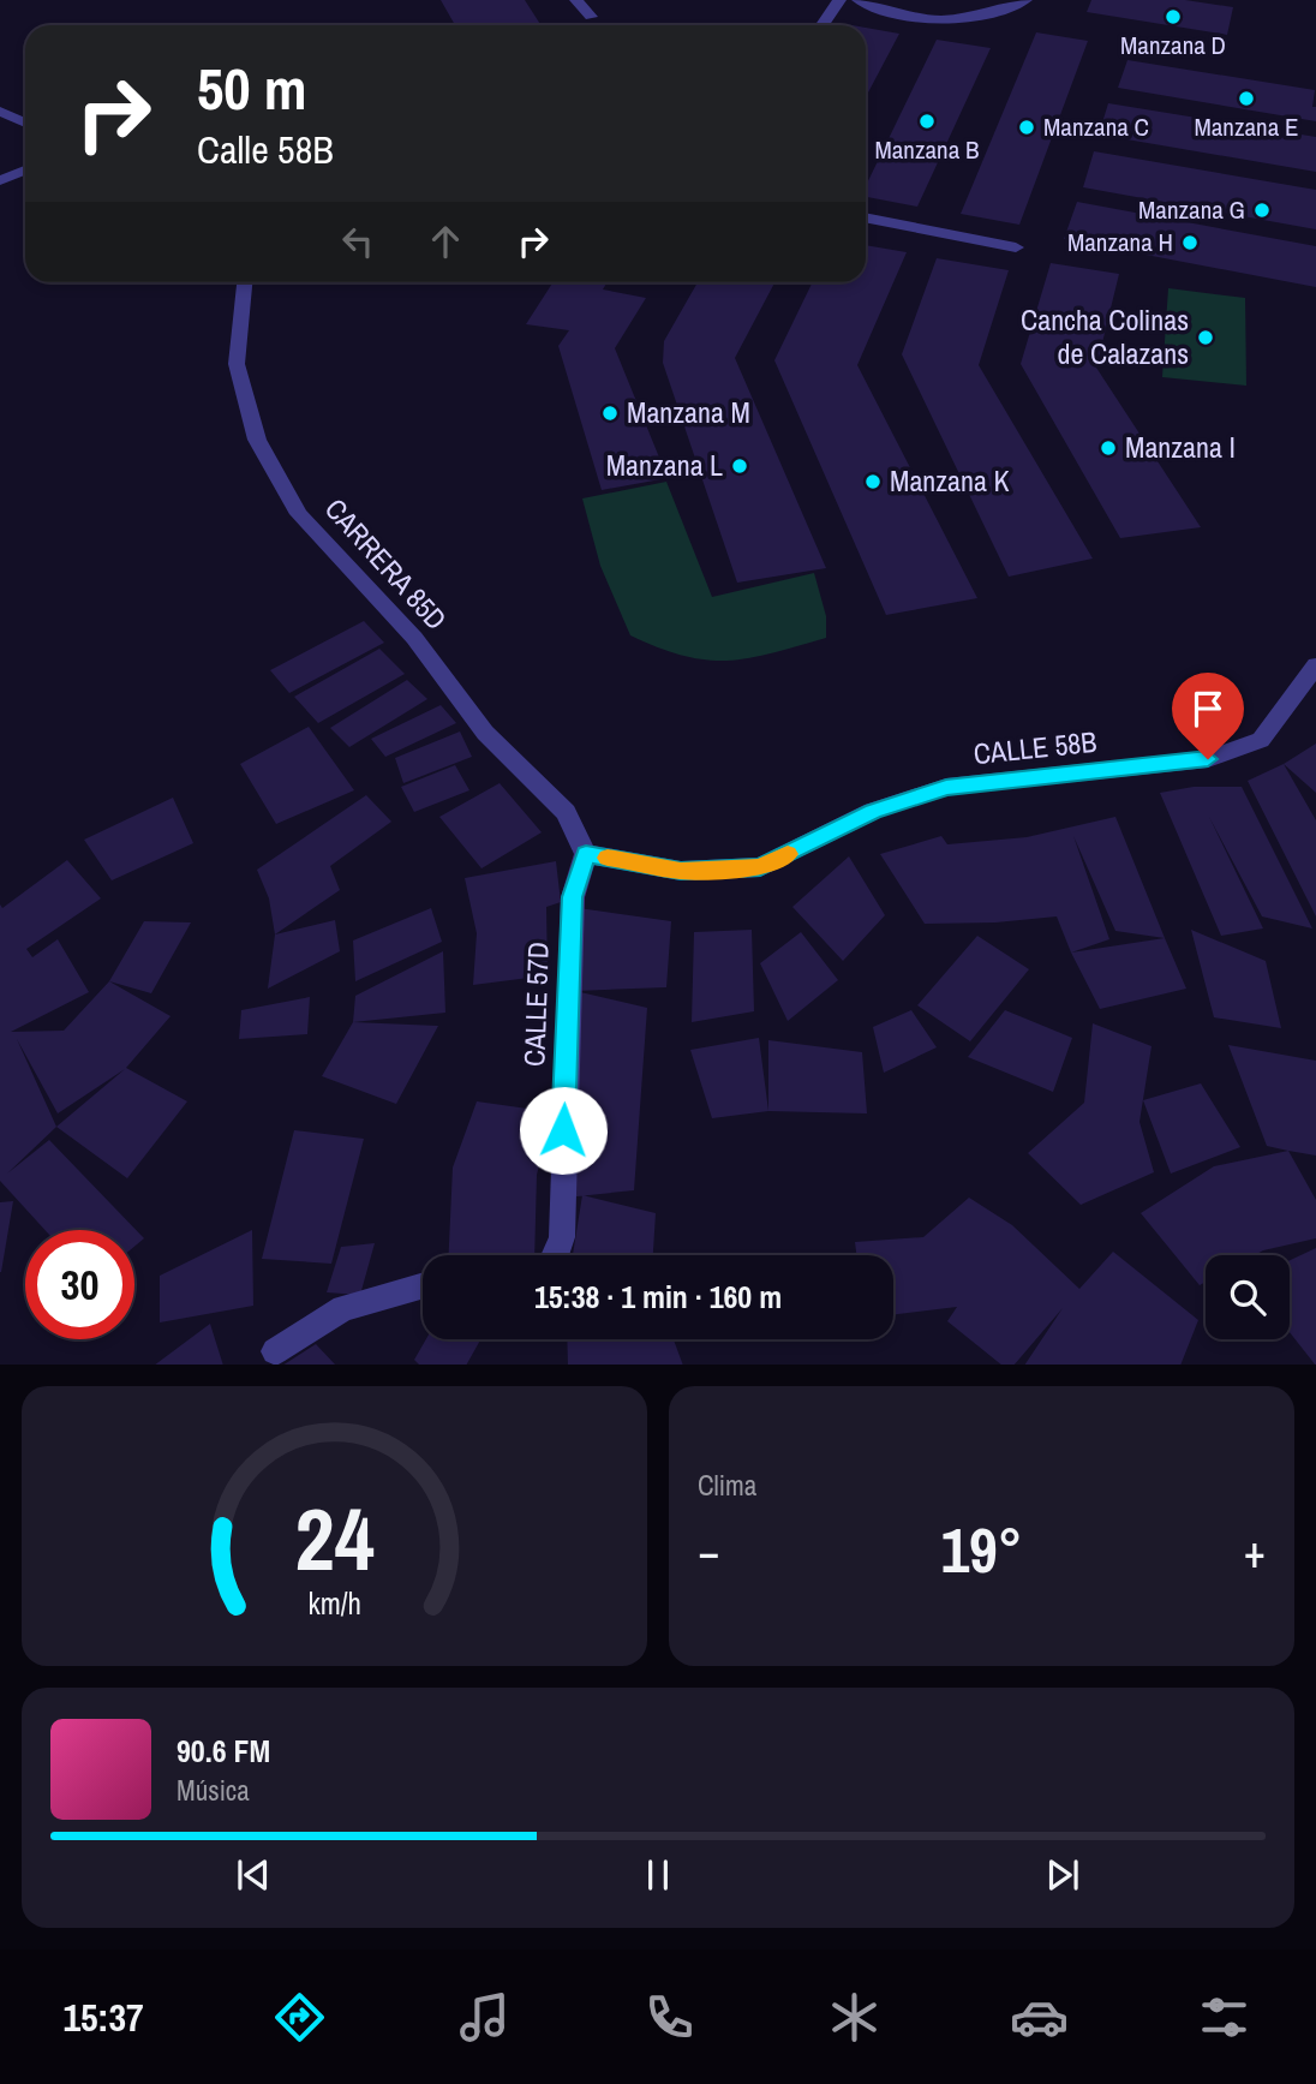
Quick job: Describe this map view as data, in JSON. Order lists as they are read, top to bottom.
{
  "streets": {
    "street": ["CARRERA 85D", "CALLE 58B", "CALLE 57D"]
  },
  "crossings": [
    ["CARRERA 85D", "CALLE 58B"],
    ["CARRERA 85D", "CALLE 57D"],
    ["CALLE 58B", "CALLE 57D"]
  ],
  "places": [
    "Manzana D",
    "Manzana E",
    "Manzana B",
    "Manzana C",
    "Manzana G",
    "Manzana H",
    "Cancha Colinas de Calazans",
    "Manzana M",
    "Manzana I",
    "Manzana L",
    "Manzana K"
  ],
  "page": {
    "turn": ["50 m", "Calle 58B"],
    "limit": "30",
    "trip": "15:38 · 1 min · 160 m",
    "tile": "Clima",
    "heat": ["−", "19°", "+"],
    "song": ["90.6 FM", "Música"],
    "tabs": "15:37",
    "gauge": ["24", "km/h"]
  }
}
